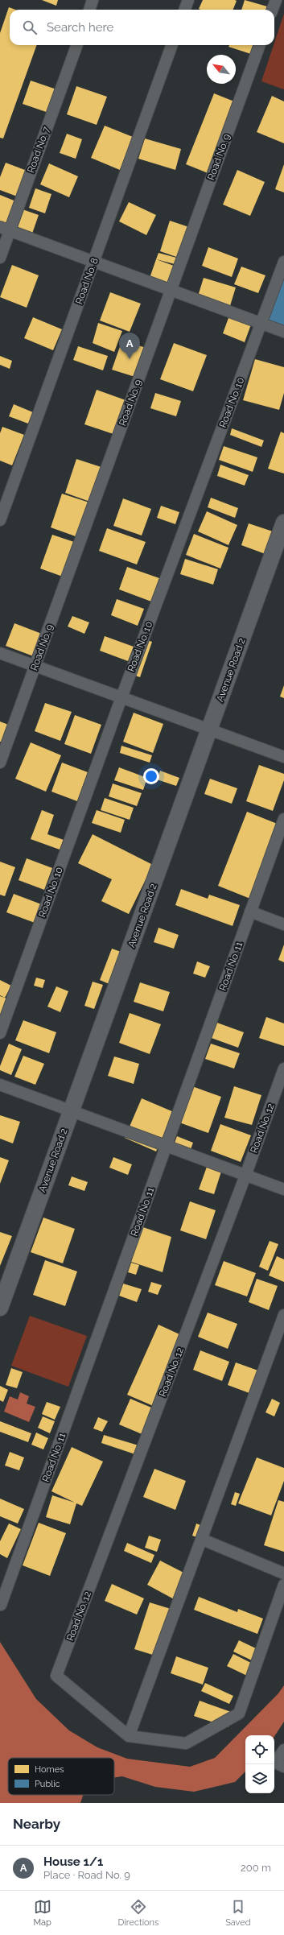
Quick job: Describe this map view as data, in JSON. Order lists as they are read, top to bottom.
{
  "streets": {
    "street": [
      "Road No. 7",
      "Road No. 9",
      "Road No. 8",
      "Road No. 10",
      "Avenue Road 2",
      "Road No. 11",
      "Road No. 12"
    ]
  },
  "legend": ["Homes", "Public"],
  "north": "top left",
  "page": {
    "search": "Search here",
    "pins": "A",
    "heading": "Nearby",
    "list": [
      {
        "mark": "A",
        "name": "House 1/1",
        "note": "Place · Road No. 9",
        "value": "200 m"
      }
    ],
    "nav": ["Map", "Directions", "Saved"]
  }
}
